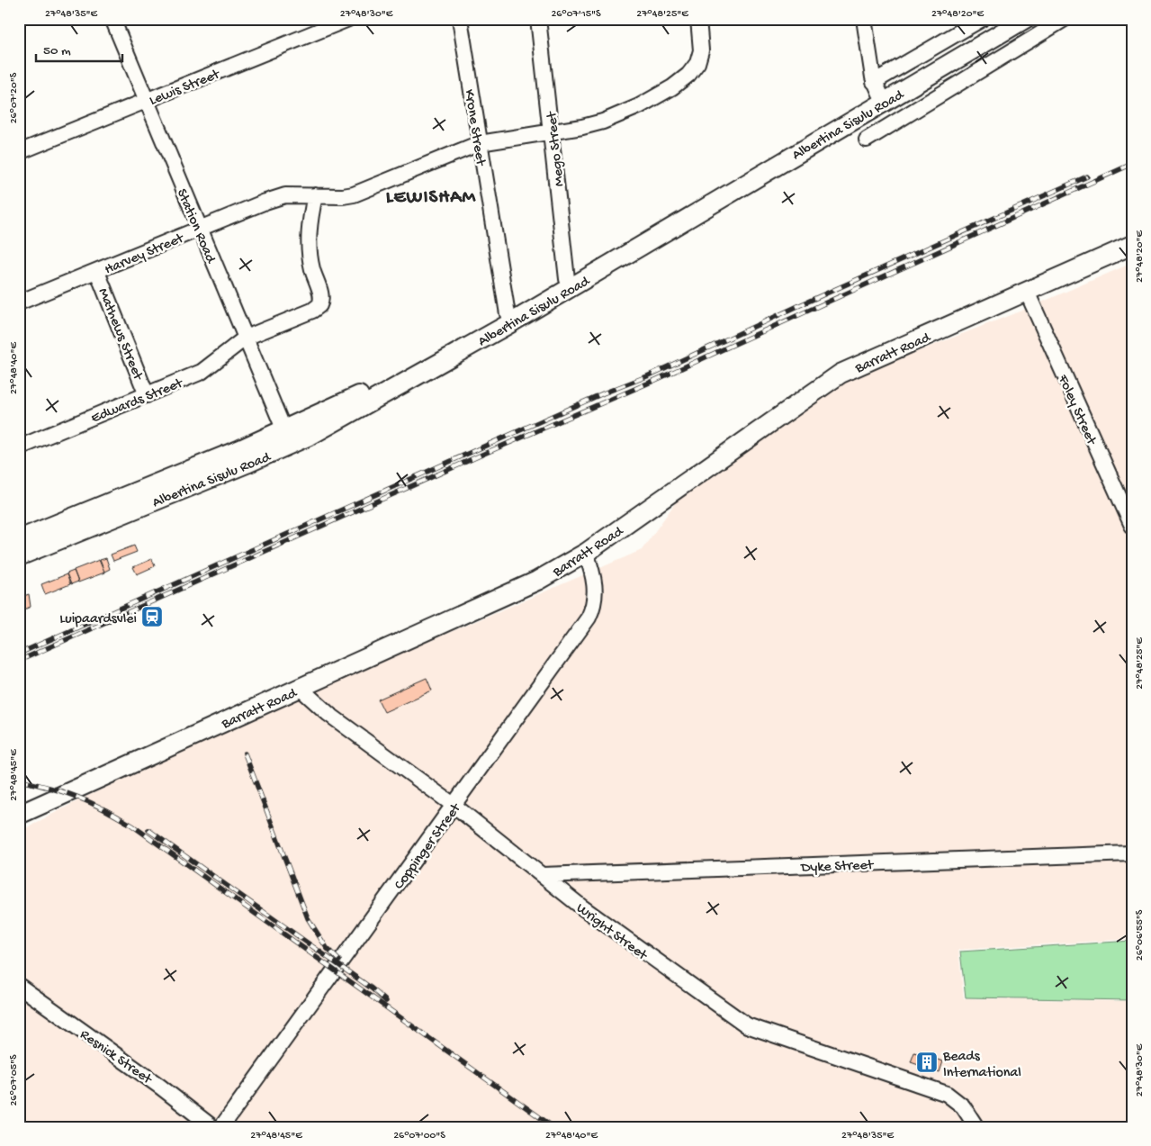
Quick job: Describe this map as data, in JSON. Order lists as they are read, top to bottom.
{
  "streets": {
    "main road": ["Albertina Sisulu Road", "Barratt Road"],
    "street": [
      "Lewis Street",
      "Krone Street",
      "Mego Street",
      "Station Road",
      "Harvey Street",
      "Mathews Street",
      "Edwards Street",
      "Foley Street",
      "Coppinger Street",
      "Dyke Street",
      "Wright Street",
      "Resnick Street"
    ]
  },
  "crossings": [
    ["Lewis Street", "Station Road"],
    ["Albertina Sisulu Road", "Krone Street"],
    ["Albertina Sisulu Road", "Mego Street"],
    ["Albertina Sisulu Road", "Station Road"],
    ["Krone Street", "Harvey Street"],
    ["Mego Street", "Harvey Street"],
    ["Station Road", "Harvey Street"],
    ["Station Road", "Edwards Street"],
    ["Harvey Street", "Mathews Street"],
    ["Harvey Street", "Edwards Street"],
    ["Mathews Street", "Edwards Street"],
    ["Barratt Road", "Foley Street"],
    ["Barratt Road", "Coppinger Street"],
    ["Barratt Road", "Wright Street"],
    ["Coppinger Street", "Wright Street"],
    ["Dyke Street", "Wright Street"]
  ],
  "districts": ["LEWISHAM"],
  "places": {
    "station": ["Luipaardsvlei"],
    "building": ["Beads International"]
  },
  "scale_bar": "50 m",
  "coordinates": [
    "27°48'35\"E",
    "27°48'30\"E",
    "26°07'15\"S",
    "27°48'25\"E",
    "27°48'20\"E",
    "26°07'20\"S",
    "27°48'40\"E",
    "27°48'45\"E",
    "26°06'55\"S",
    "26°07'05\"S",
    "26°07'00\"S"
  ]
}
